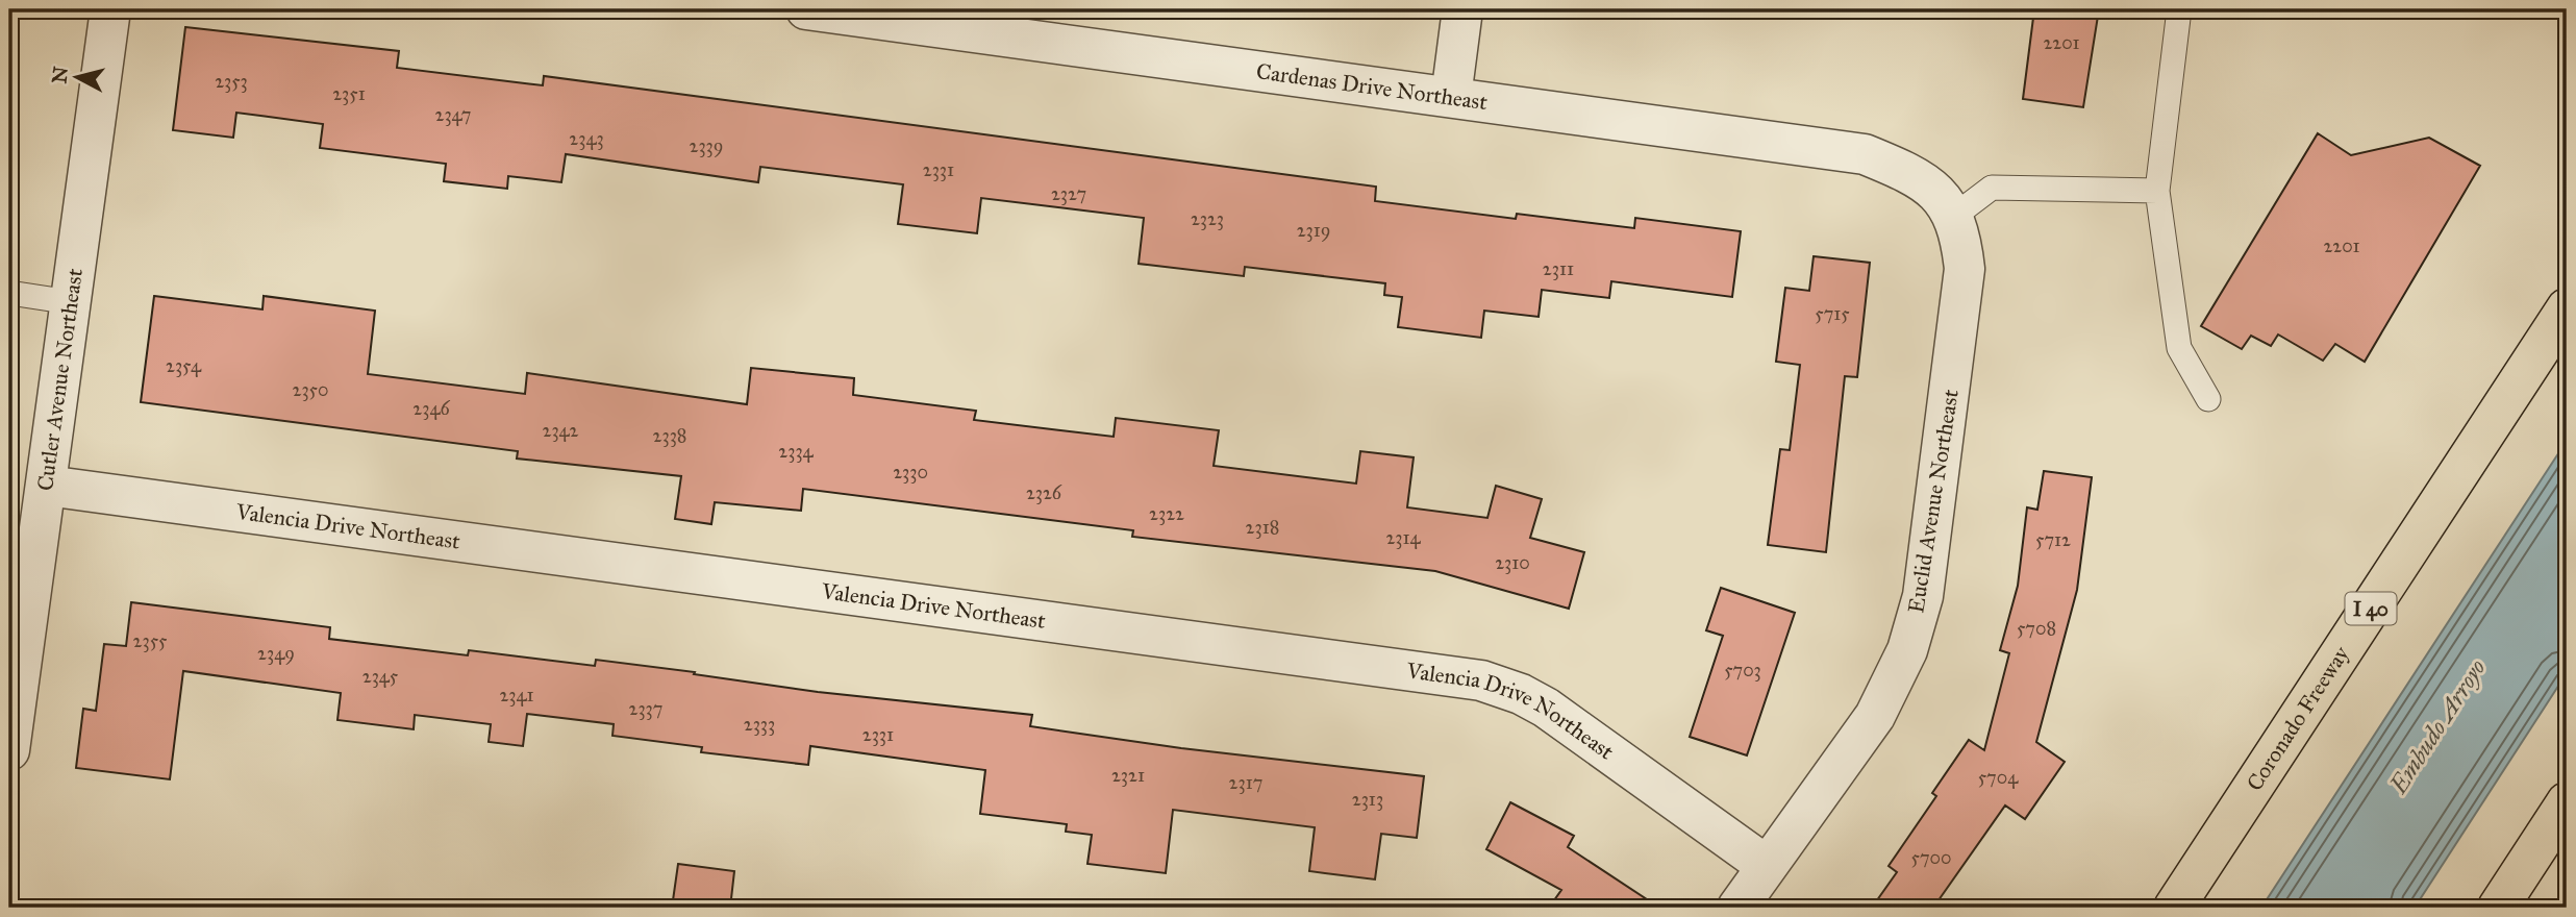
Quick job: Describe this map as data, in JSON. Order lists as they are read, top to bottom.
{
  "streets": {
    "highway": ["I 40", "Coronado Freeway"],
    "street": [
      "Cardenas Drive Northeast",
      "Cutler Avenue Northeast",
      "Euclid Avenue Northeast",
      "Valencia Drive Northeast"
    ]
  },
  "crossings": [
    ["Cardenas Drive Northeast", "Euclid Avenue Northeast"],
    ["Cutler Avenue Northeast", "Valencia Drive Northeast"],
    ["Euclid Avenue Northeast", "Valencia Drive Northeast"]
  ],
  "water": ["Embudo Arroyo"],
  "house_numbers": [
    "2201",
    "2353",
    "2351",
    "2347",
    "2343",
    "2339",
    "2331",
    "2327",
    "2323",
    "2319",
    "2201",
    "2311",
    "5715",
    "2354",
    "2350",
    "2346",
    "2342",
    "2338",
    "2334",
    "2330",
    "2326",
    "2322",
    "2318",
    "2314",
    "5712",
    "2310",
    "5708",
    "2355",
    "2349",
    "5703",
    "2345",
    "2341",
    "2337",
    "2333",
    "2331",
    "2321",
    "5704",
    "2317",
    "2313",
    "5700"
  ],
  "north": "left"
}
